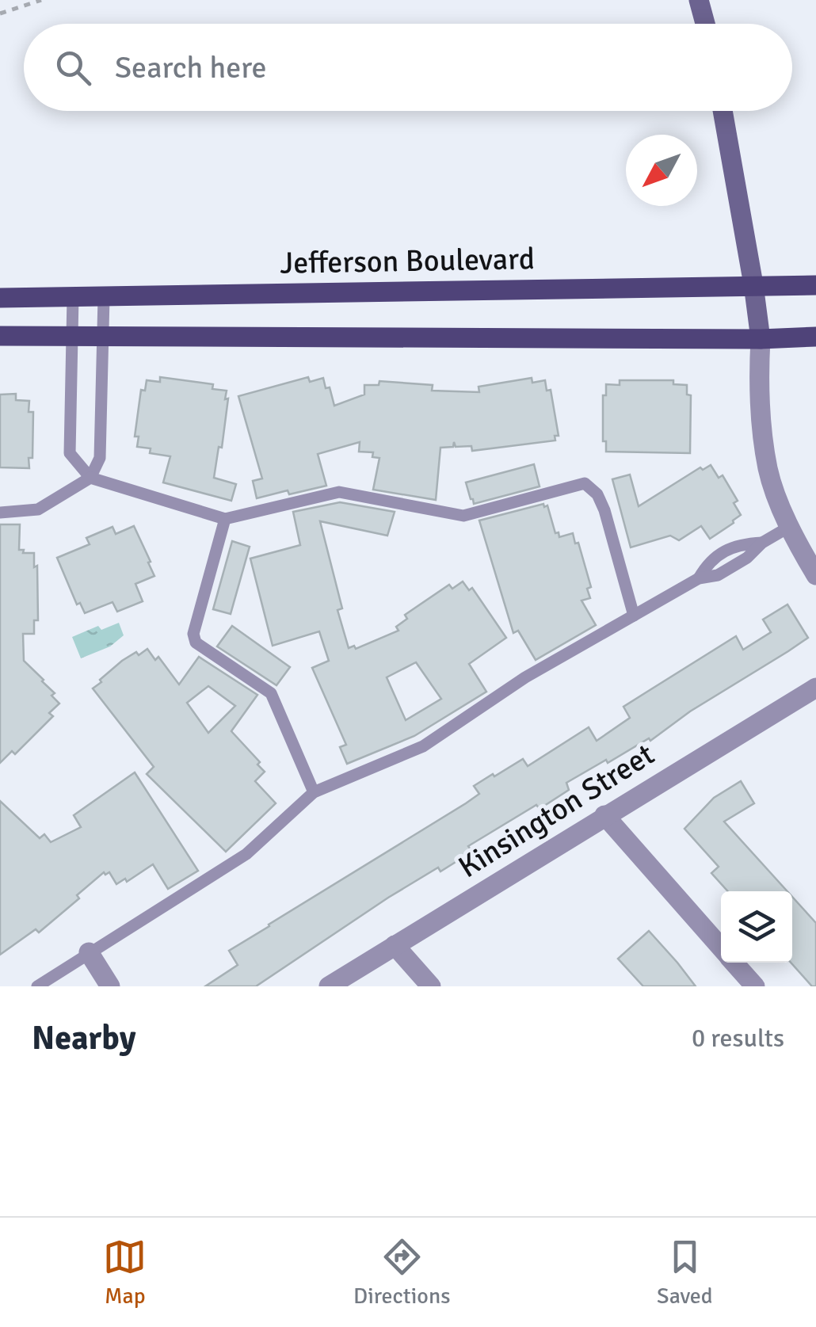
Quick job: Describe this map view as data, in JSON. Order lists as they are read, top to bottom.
{
  "streets": {
    "main road": ["Jefferson Boulevard"],
    "street": ["Kinsington Street"]
  },
  "north": "bottom left",
  "page": {
    "search": "Search here",
    "heading": ["Nearby", "0 results"],
    "nav": ["Map", "Directions", "Saved"]
  }
}
